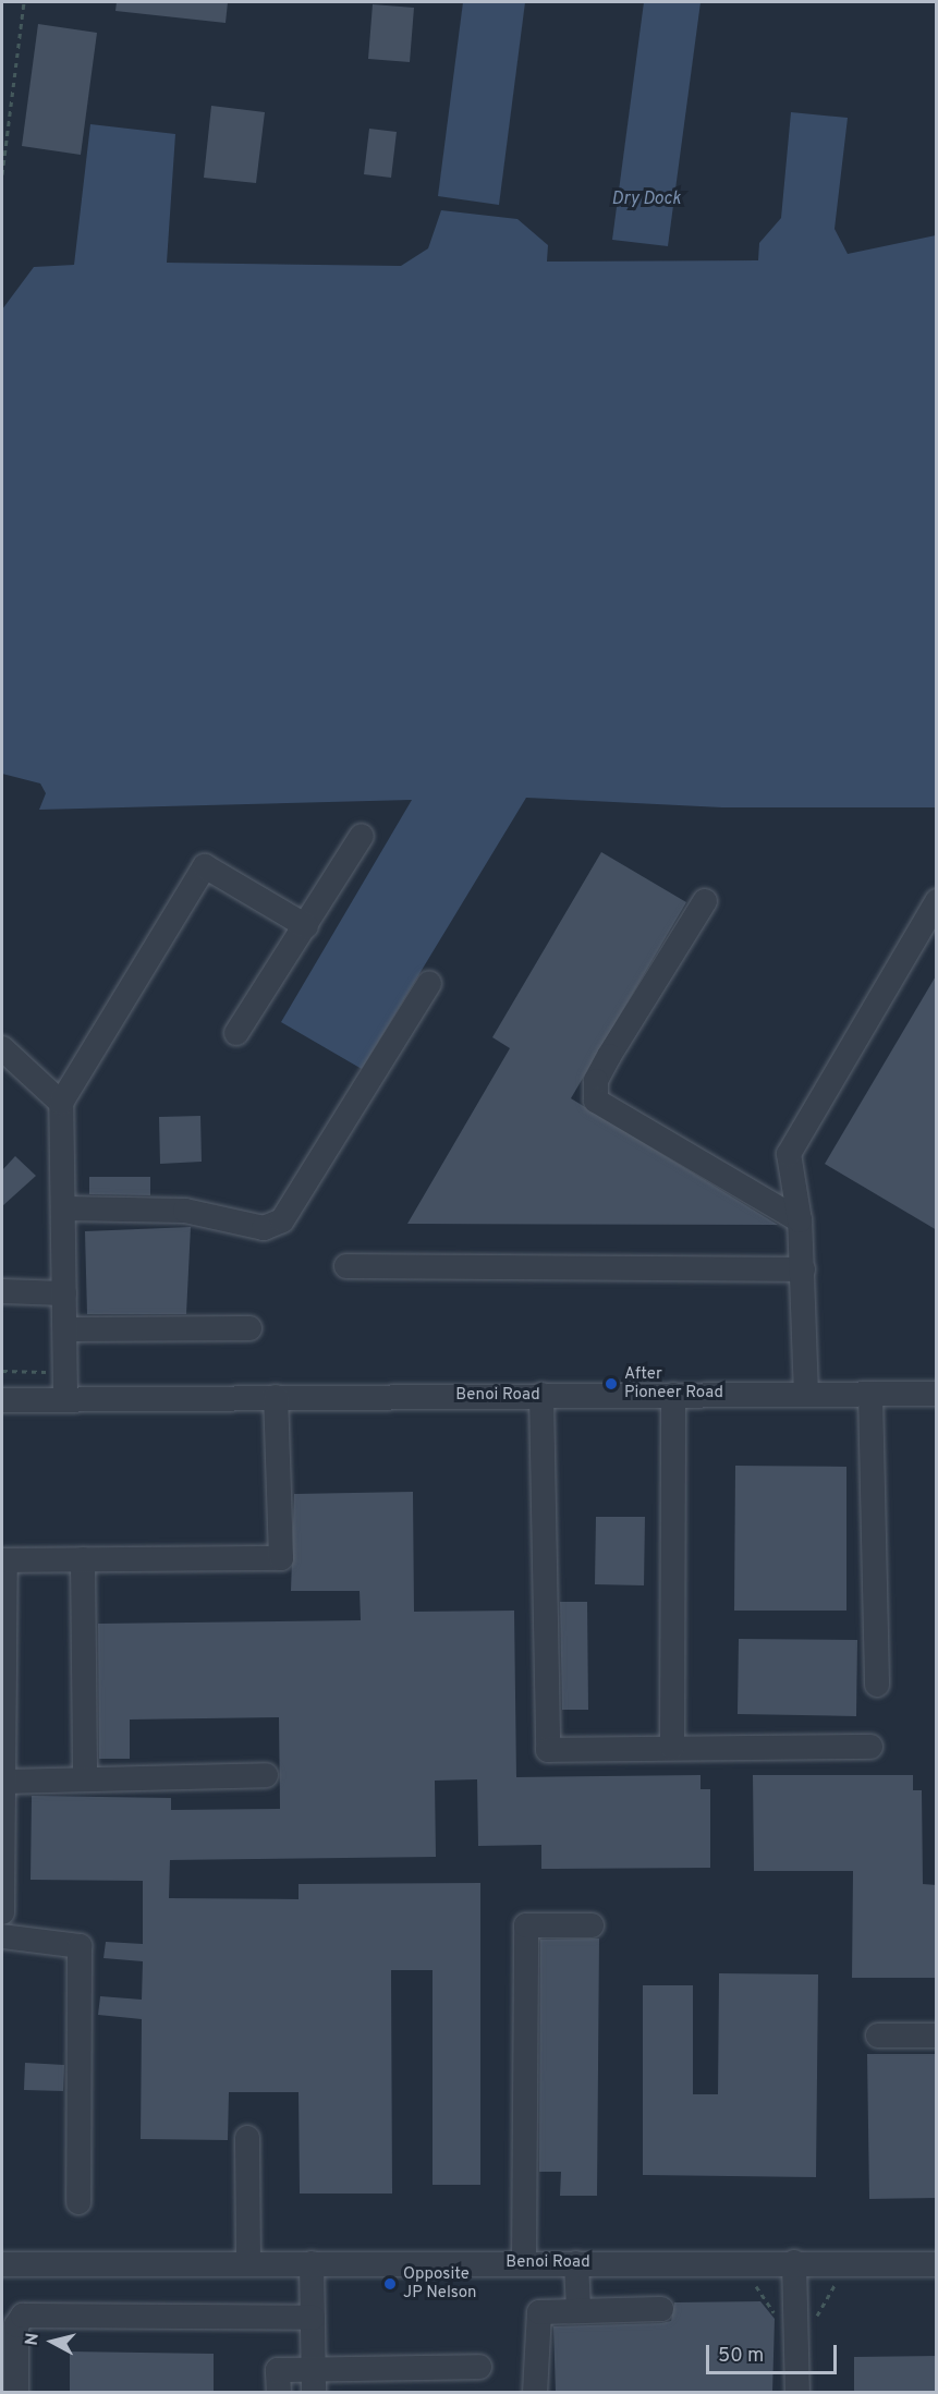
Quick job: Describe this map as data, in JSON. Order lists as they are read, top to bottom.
{
  "streets": {
    "street": ["Benoi Road"]
  },
  "water": ["Dry Dock"],
  "places": ["After Pioneer Road", "Opposite JP Nelson"],
  "scale_bar": "50 m",
  "north": "left"
}
